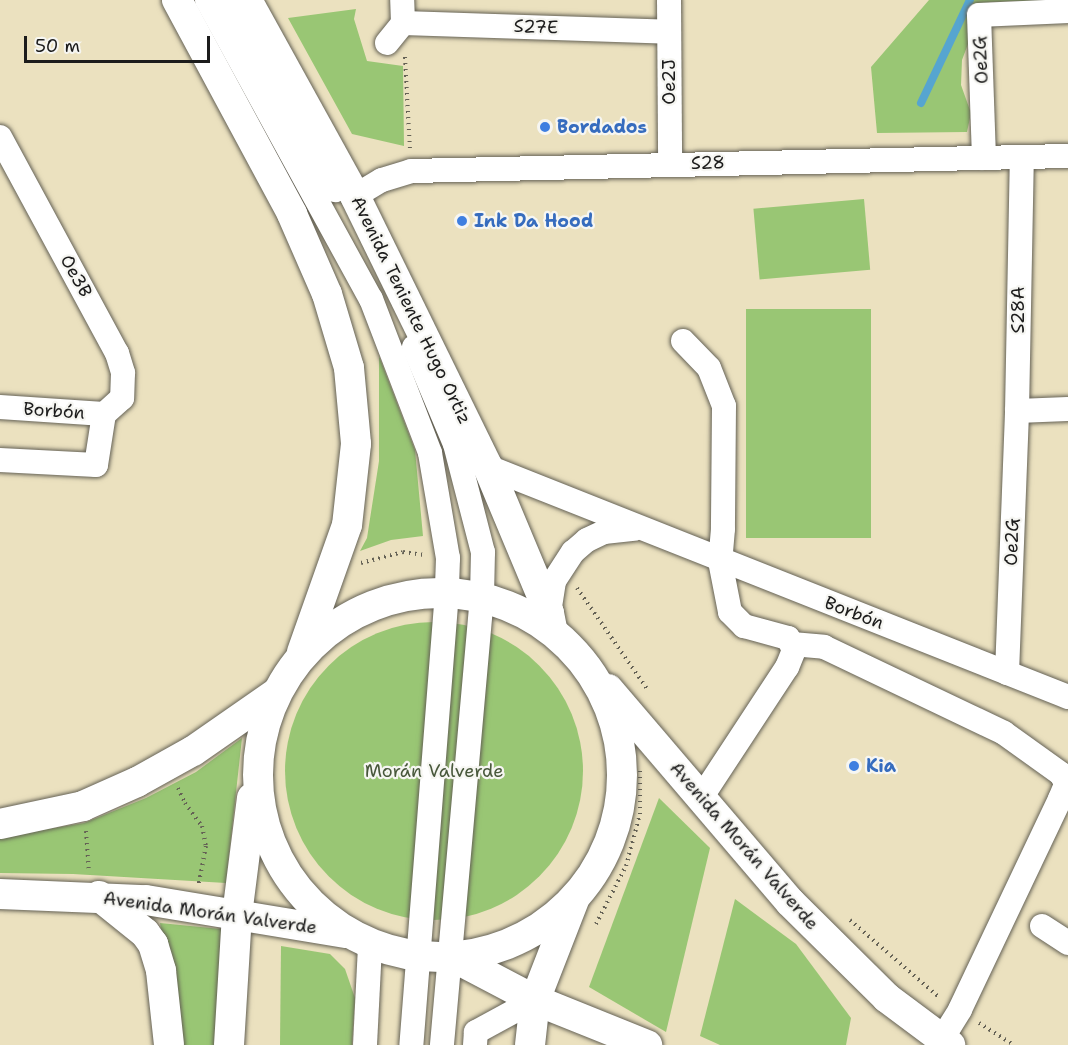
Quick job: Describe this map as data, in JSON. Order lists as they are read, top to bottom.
{
  "streets": {
    "main road": ["Avenida Teniente Hugo Ortiz", "Avenida Morán Valverde"],
    "street": [
      "S27E",
      "Oe2G",
      "Oe2J",
      "S28",
      "Oe3B",
      "S28A",
      "Borbón"
    ]
  },
  "crossings": [
    ["S27E", "Oe2J"],
    ["Oe2G", "S28"],
    ["Oe2G", "S28A"],
    ["Oe2G", "Borbón"],
    ["Oe2J", "S28"],
    ["S28", "Avenida Teniente Hugo Ortiz"],
    ["S28", "S28A"],
    ["Oe3B", "Borbón"],
    ["Avenida Teniente Hugo Ortiz", "Borbón"]
  ],
  "parks": ["Morán Valverde"],
  "places": ["Bordados", "Ink Da Hood", "Kia"],
  "scale_bar": "50 m"
}
